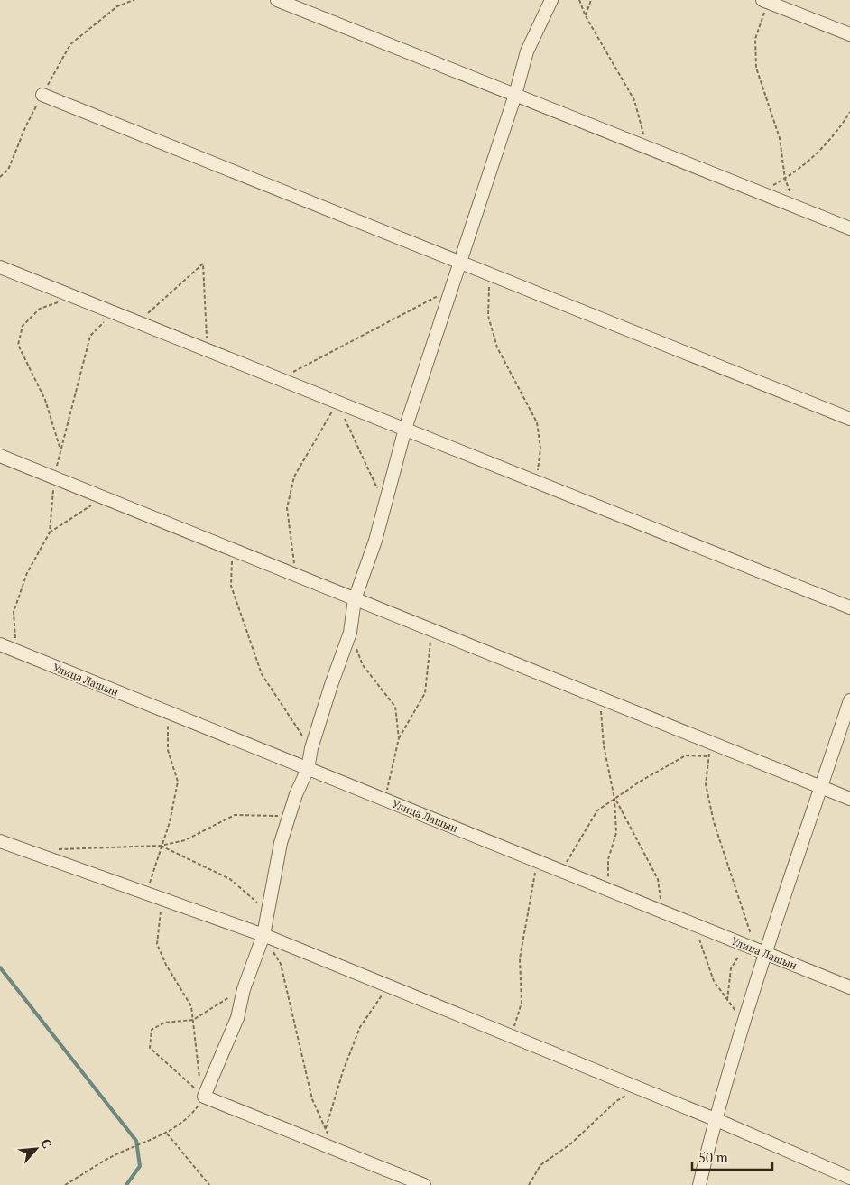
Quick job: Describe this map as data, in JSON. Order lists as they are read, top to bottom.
{
  "streets": {
    "street": ["Улица Лашын"]
  },
  "scale_bar": "50 m",
  "north": "top right"
}
